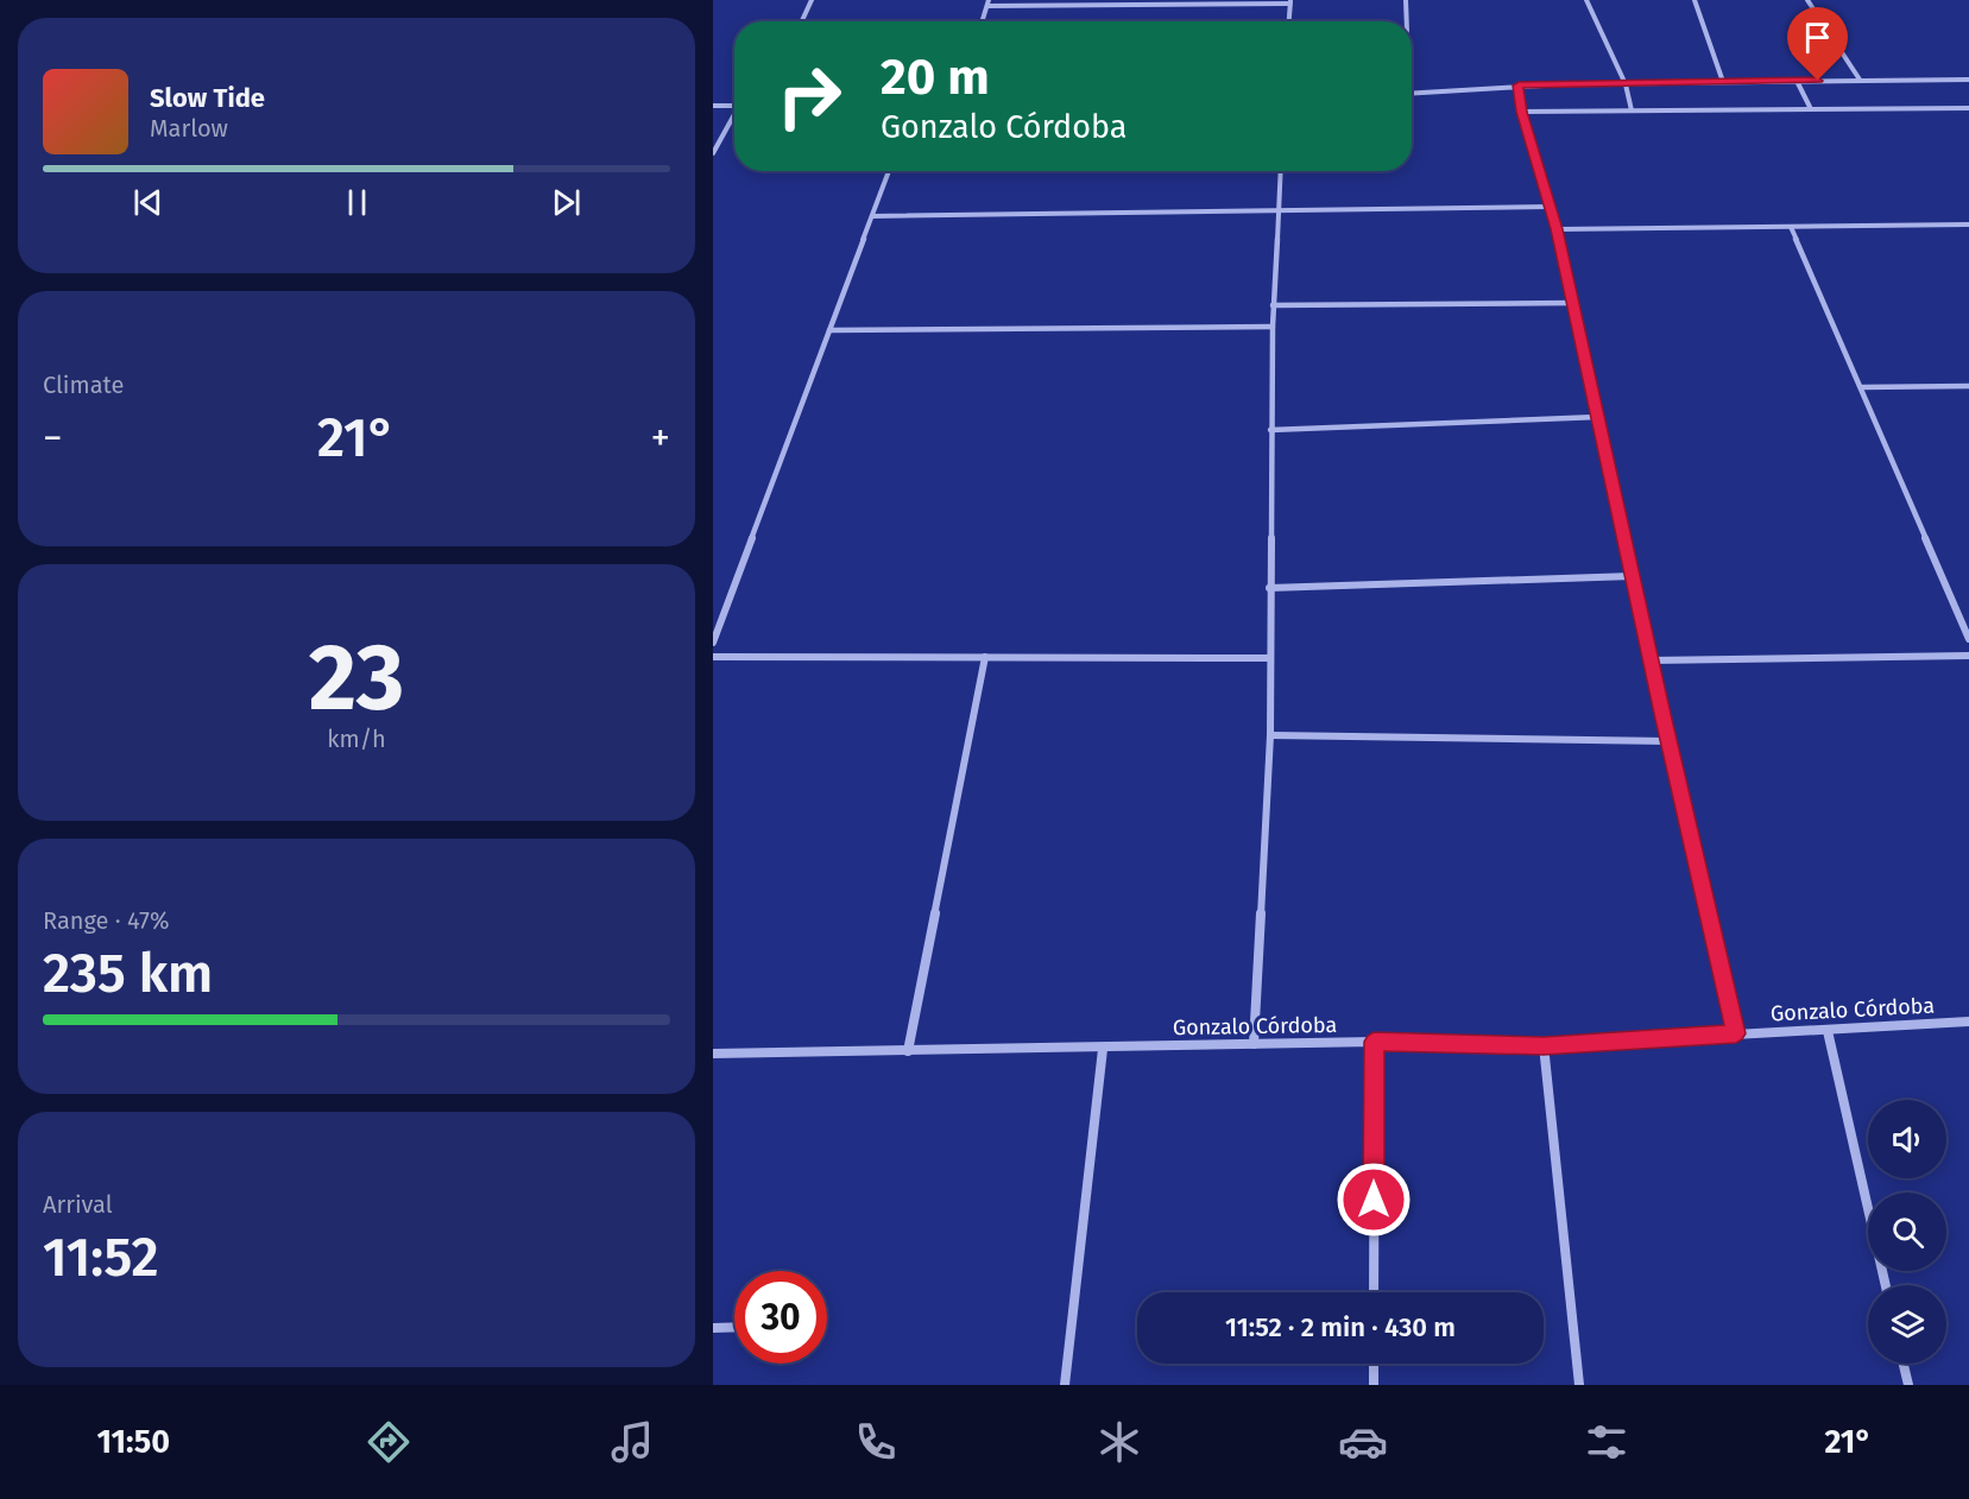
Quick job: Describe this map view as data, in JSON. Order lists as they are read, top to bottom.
{
  "streets": {
    "street": ["Gonzalo Córdoba"]
  },
  "page": {
    "turn": ["20 m", "Gonzalo Córdoba"],
    "song": ["Slow Tide", "Marlow"],
    "tile": [
      "Climate",
      ["23", "km/h"],
      ["Range · 47%", "235 km"],
      ["Arrival", "11:52"]
    ],
    "heat": ["−", "21°", "+"],
    "limit": "30",
    "trip": "11:52 · 2 min · 430 m",
    "tabs": ["11:50", "21°"]
  }
}
